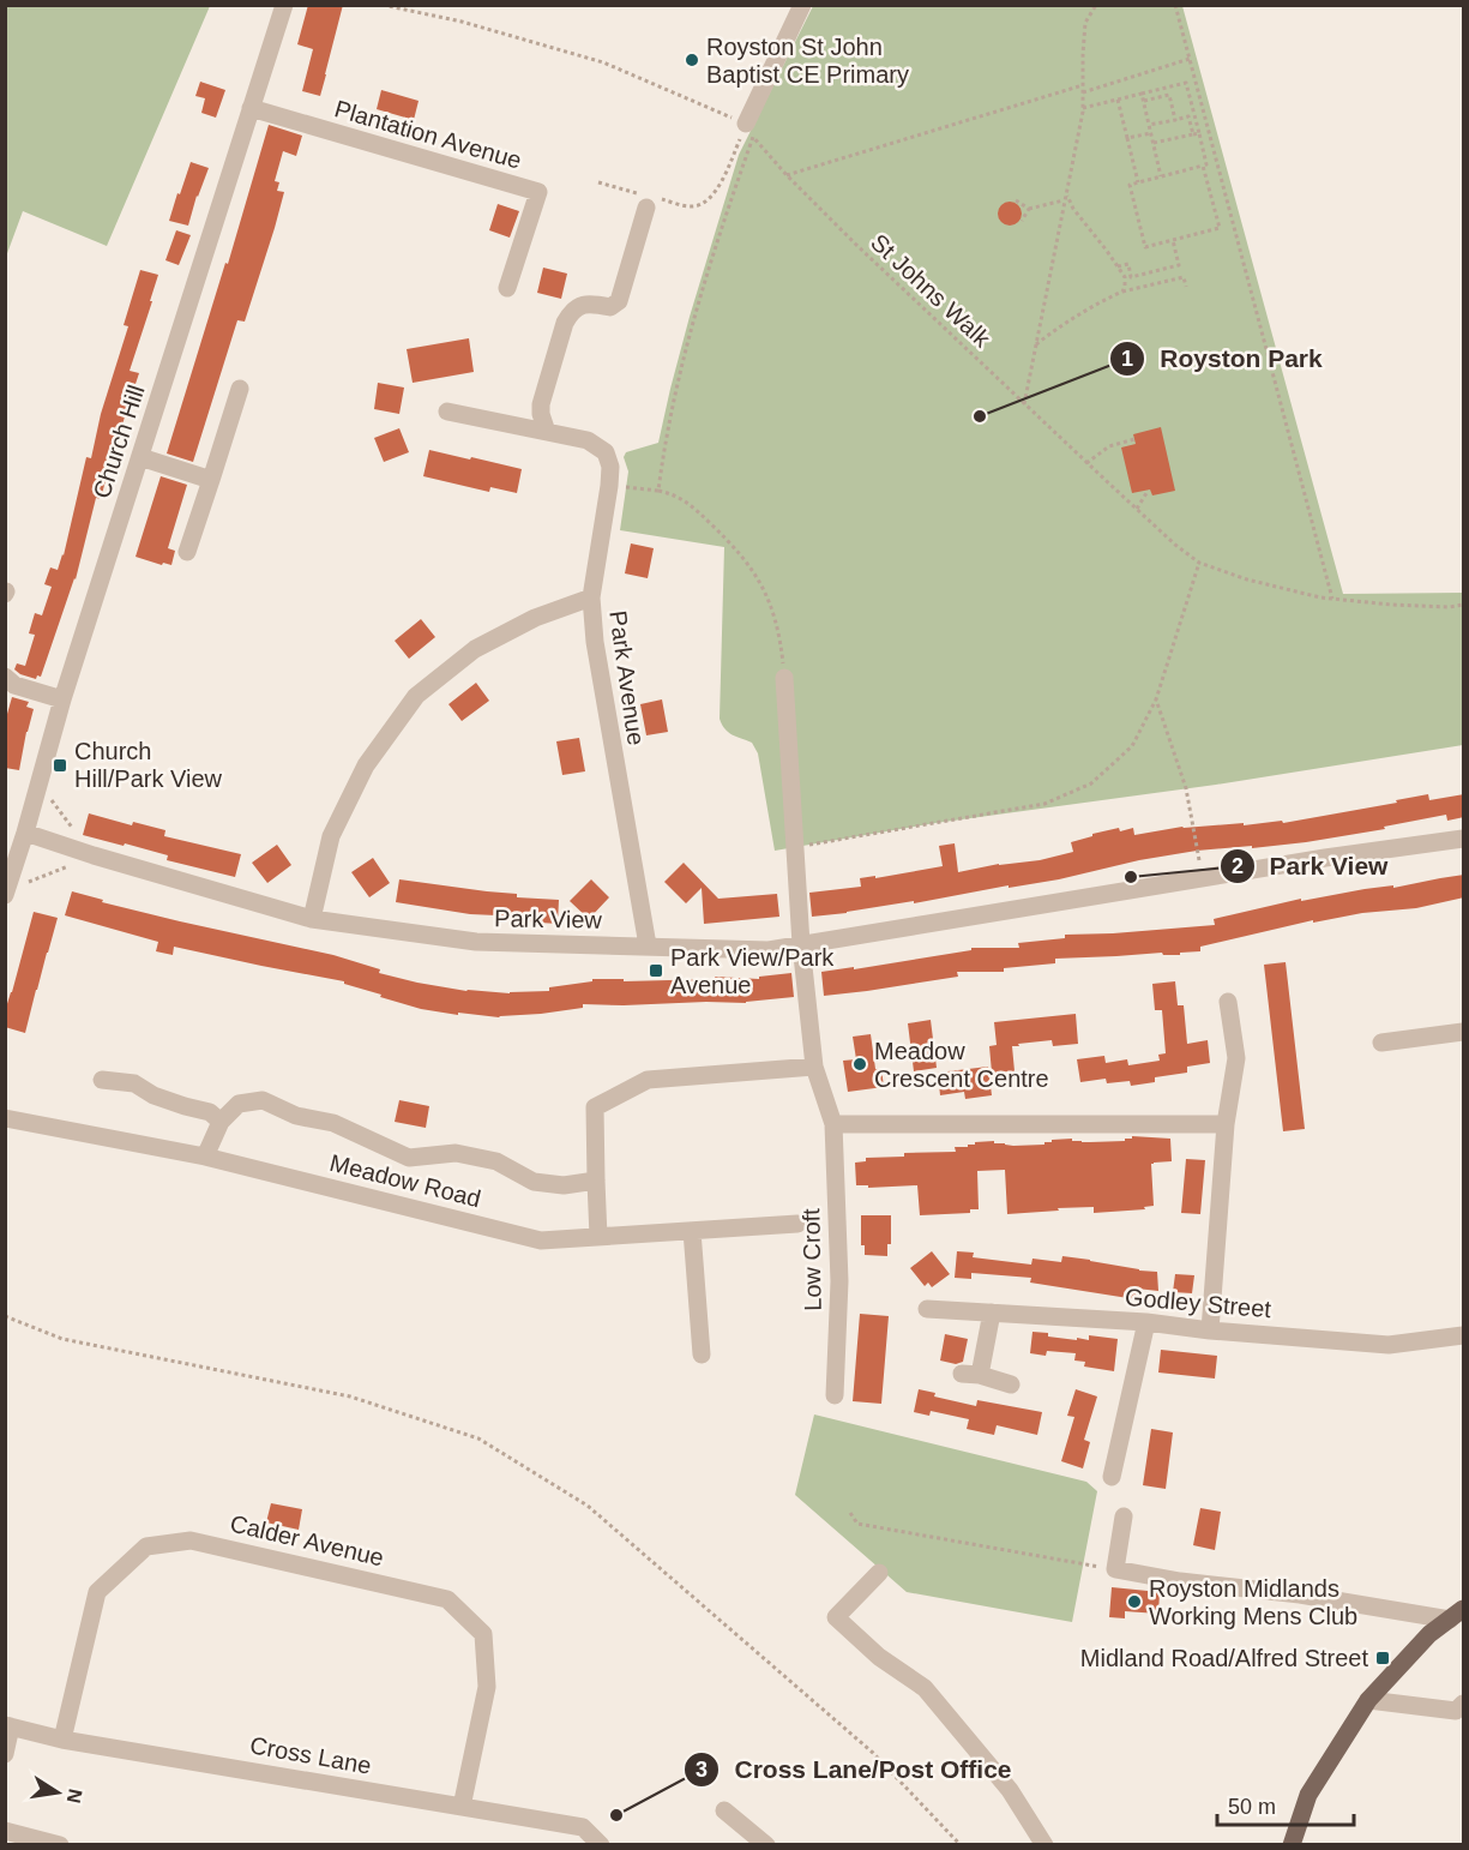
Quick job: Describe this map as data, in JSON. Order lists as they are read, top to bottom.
{
  "streets": {
    "street": [
      "Plantation Avenue",
      "Church Hill",
      "Park Avenue",
      "Park View",
      "Meadow Road",
      "Low Croft",
      "Godley Street",
      "Calder Avenue",
      "Cross Lane"
    ],
    "path": ["St Johns Walk"]
  },
  "crossings": [
    ["Plantation Avenue", "Church Hill"],
    ["Church Hill", "Park View"],
    ["Park Avenue", "Park View"],
    ["Park View", "Low Croft"],
    ["Calder Avenue", "Cross Lane"]
  ],
  "places": {
    "other": [
      "Royston St John Baptist CE Primary",
      "Royston Park",
      "Park View",
      "Meadow Crescent Centre",
      "Royston Midlands Working Mens Club",
      "Cross Lane/Post Office"
    ],
    "transit": ["Church Hill/Park View", "Park View/Park Avenue", "Midland Road/Alfred Street"]
  },
  "scale_bar": "50 m",
  "north": "right"
}
